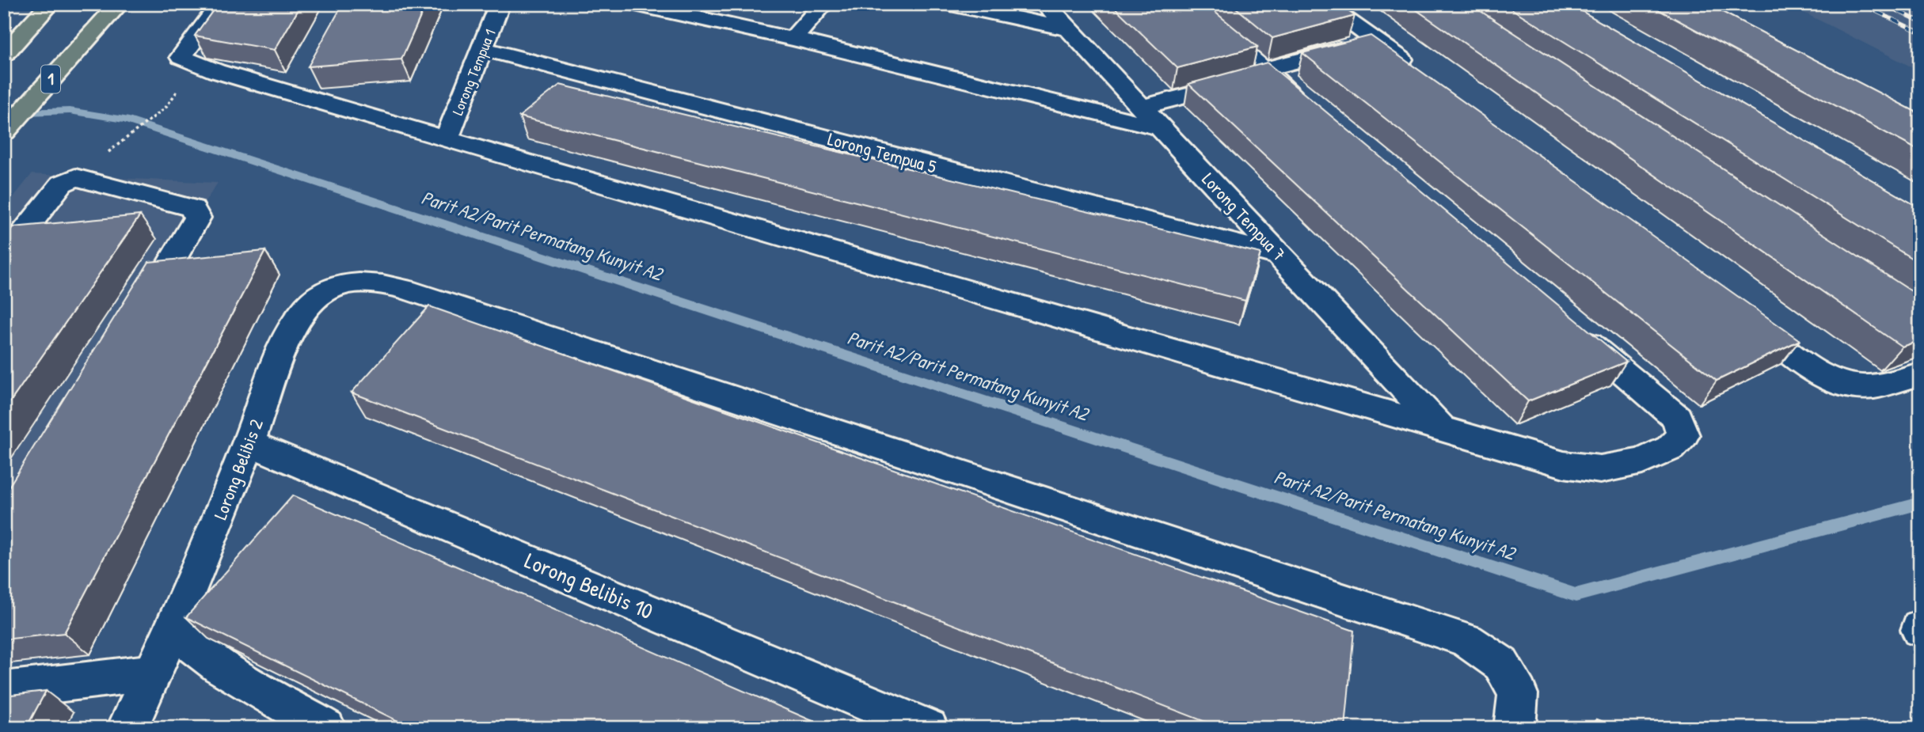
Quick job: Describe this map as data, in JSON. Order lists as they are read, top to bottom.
{
  "streets": {
    "highway": ["1"],
    "street": [
      "Lorong Tempua 1",
      "Lorong Tempua 5",
      "Lorong Tempua 7",
      "Lorong Belibis 2",
      "Lorong Belibis 10"
    ]
  },
  "crossings": [
    ["Lorong Tempua 1", "Lorong Tempua 5"],
    ["Lorong Tempua 5", "Lorong Tempua 7"],
    ["Lorong Belibis 2", "Lorong Belibis 10"]
  ],
  "water": ["Parit A2/Parit Permatang Kunyit A2"]
}
